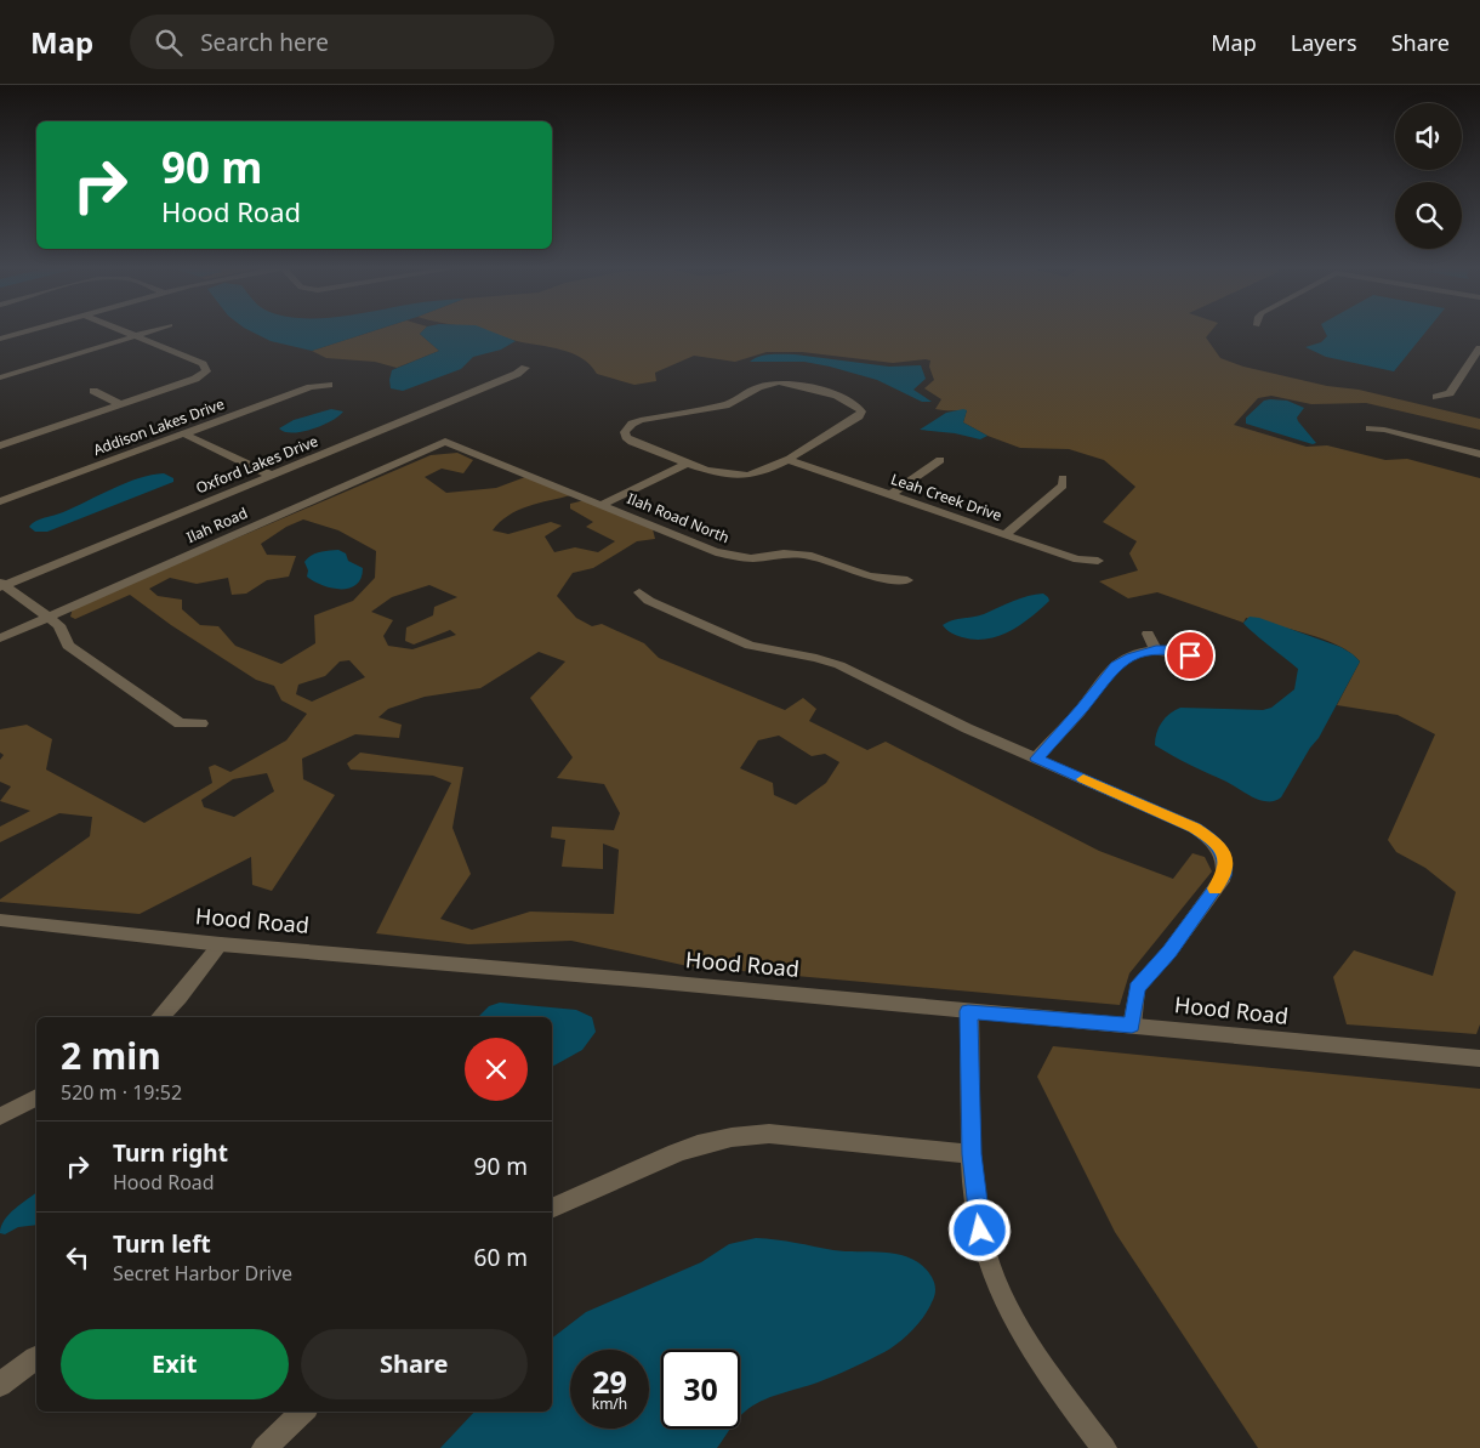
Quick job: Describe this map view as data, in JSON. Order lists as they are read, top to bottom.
{
  "streets": {
    "street": [
      "Addison Lakes Drive",
      "Oxford Lakes Drive",
      "Leah Creek Drive",
      "Ilah Road North",
      "Ilah Road",
      "Hood Road"
    ]
  },
  "crossings": [
    ["Ilah Road North", "Ilah Road"]
  ],
  "page": {
    "header": "Map",
    "search": "Search here",
    "nav": ["Map", "Layers", "Share"],
    "turn": ["90 m", "Hood Road"],
    "heading": ["2 min", "520 m · 19:52"],
    "list": [
      {
        "name": "Turn right",
        "note": "Hood Road",
        "value": "90 m"
      },
      {
        "name": "Turn left",
        "note": "Secret Harbor Drive",
        "value": "60 m"
      }
    ],
    "buttons": ["Exit", "Share"],
    "speed": "29 km/h",
    "limit": "30"
  }
}
